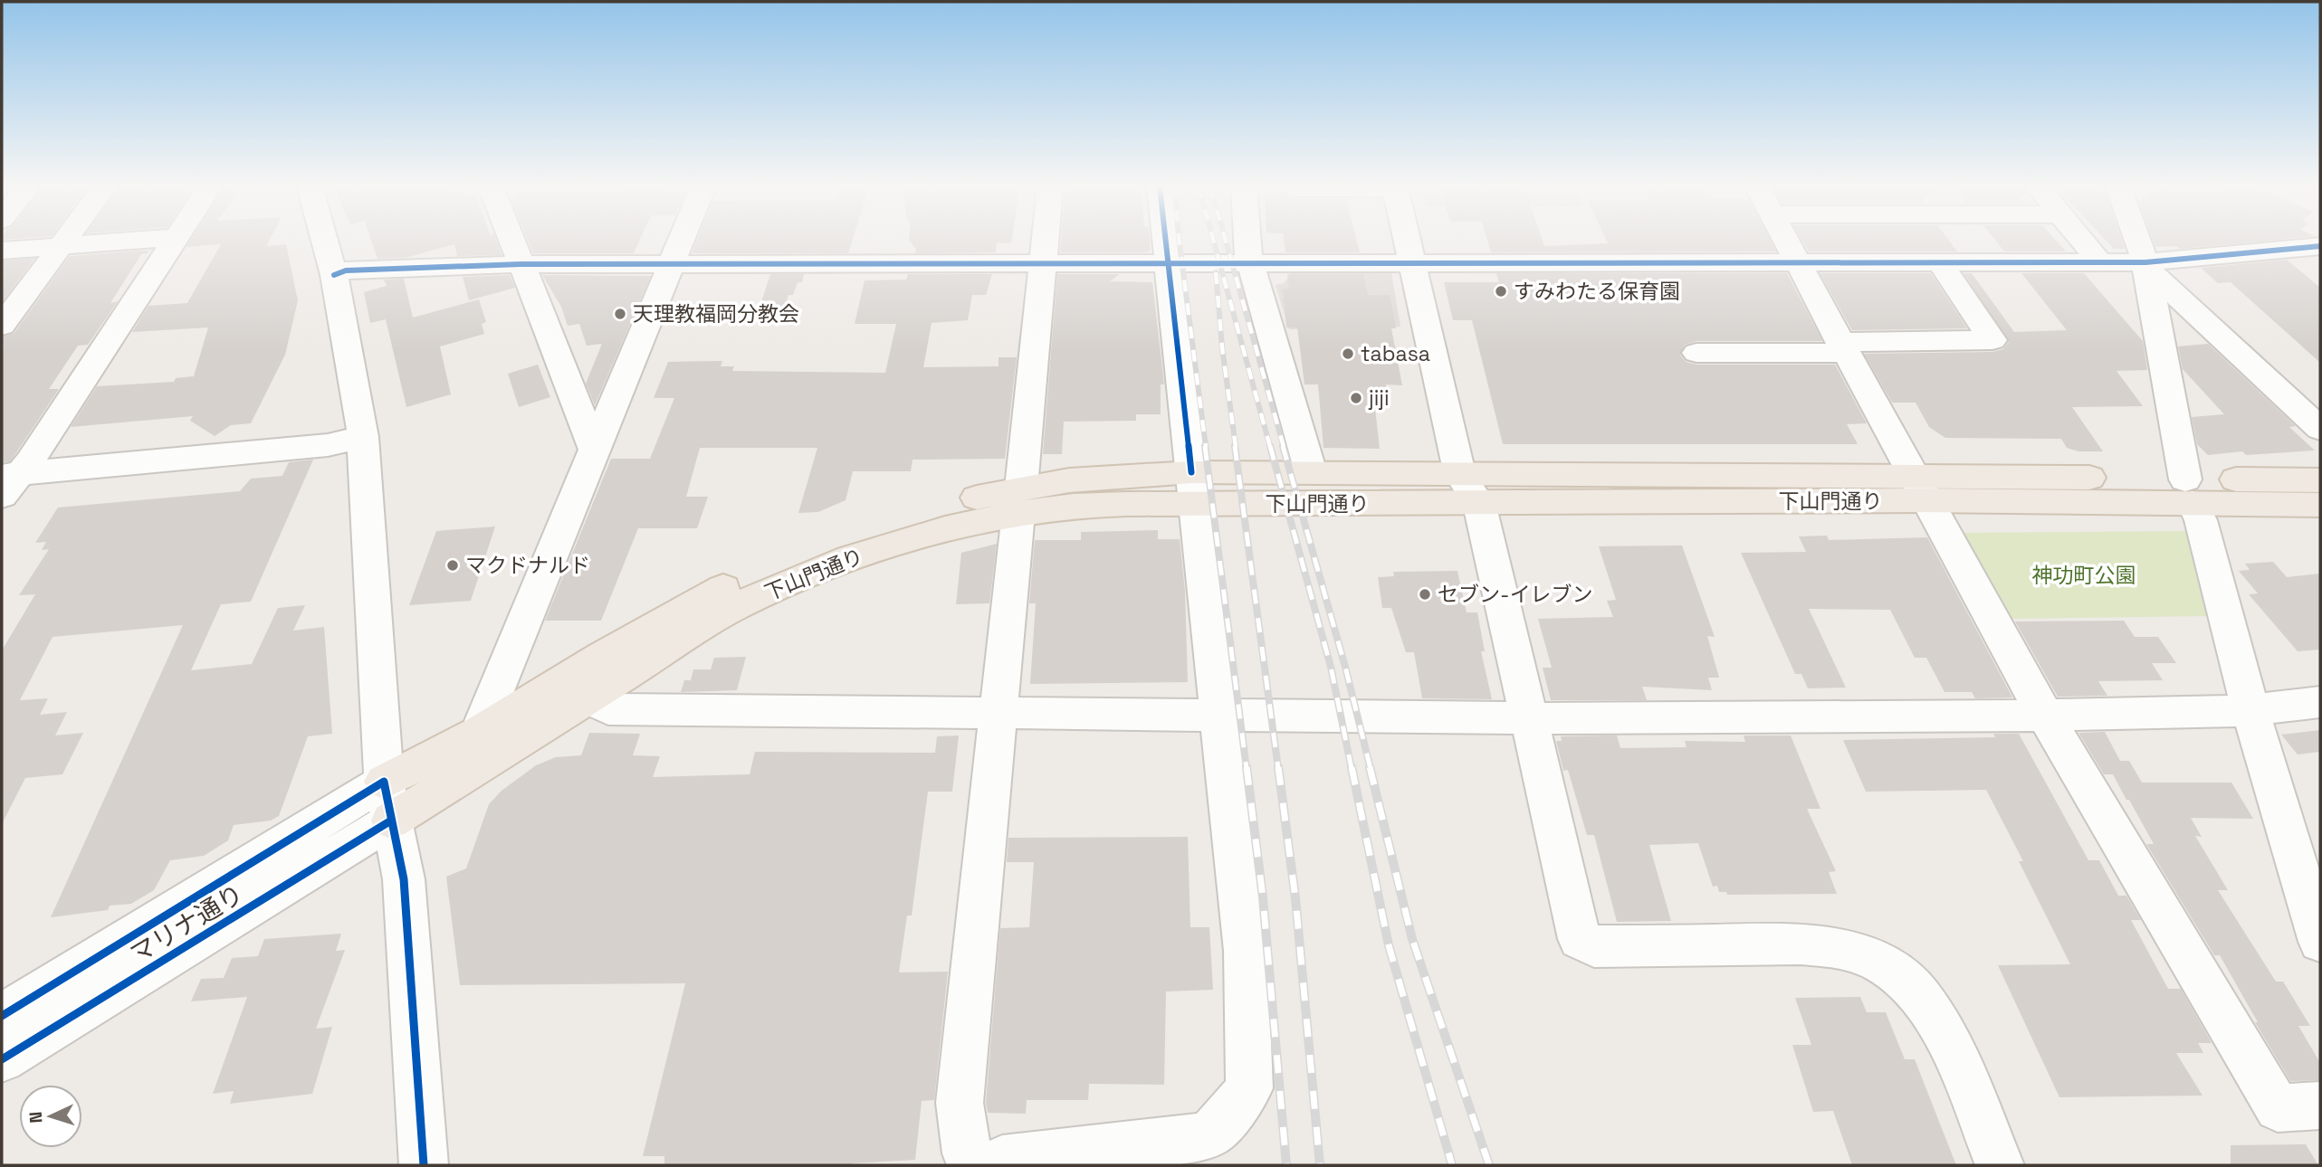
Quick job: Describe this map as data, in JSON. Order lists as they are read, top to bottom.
{
  "streets": {
    "main road": ["下山門通り"],
    "street": ["マリナ通り"]
  },
  "crossings": [
    ["下山門通り", "マリナ通り"]
  ],
  "parks": ["神功町公園"],
  "places": [
    "すみわたる保育園",
    "天理教福岡分教会",
    "tabasa",
    "jiji",
    "マクドナルド",
    "セブン-イレブン"
  ],
  "north": "left"
}
